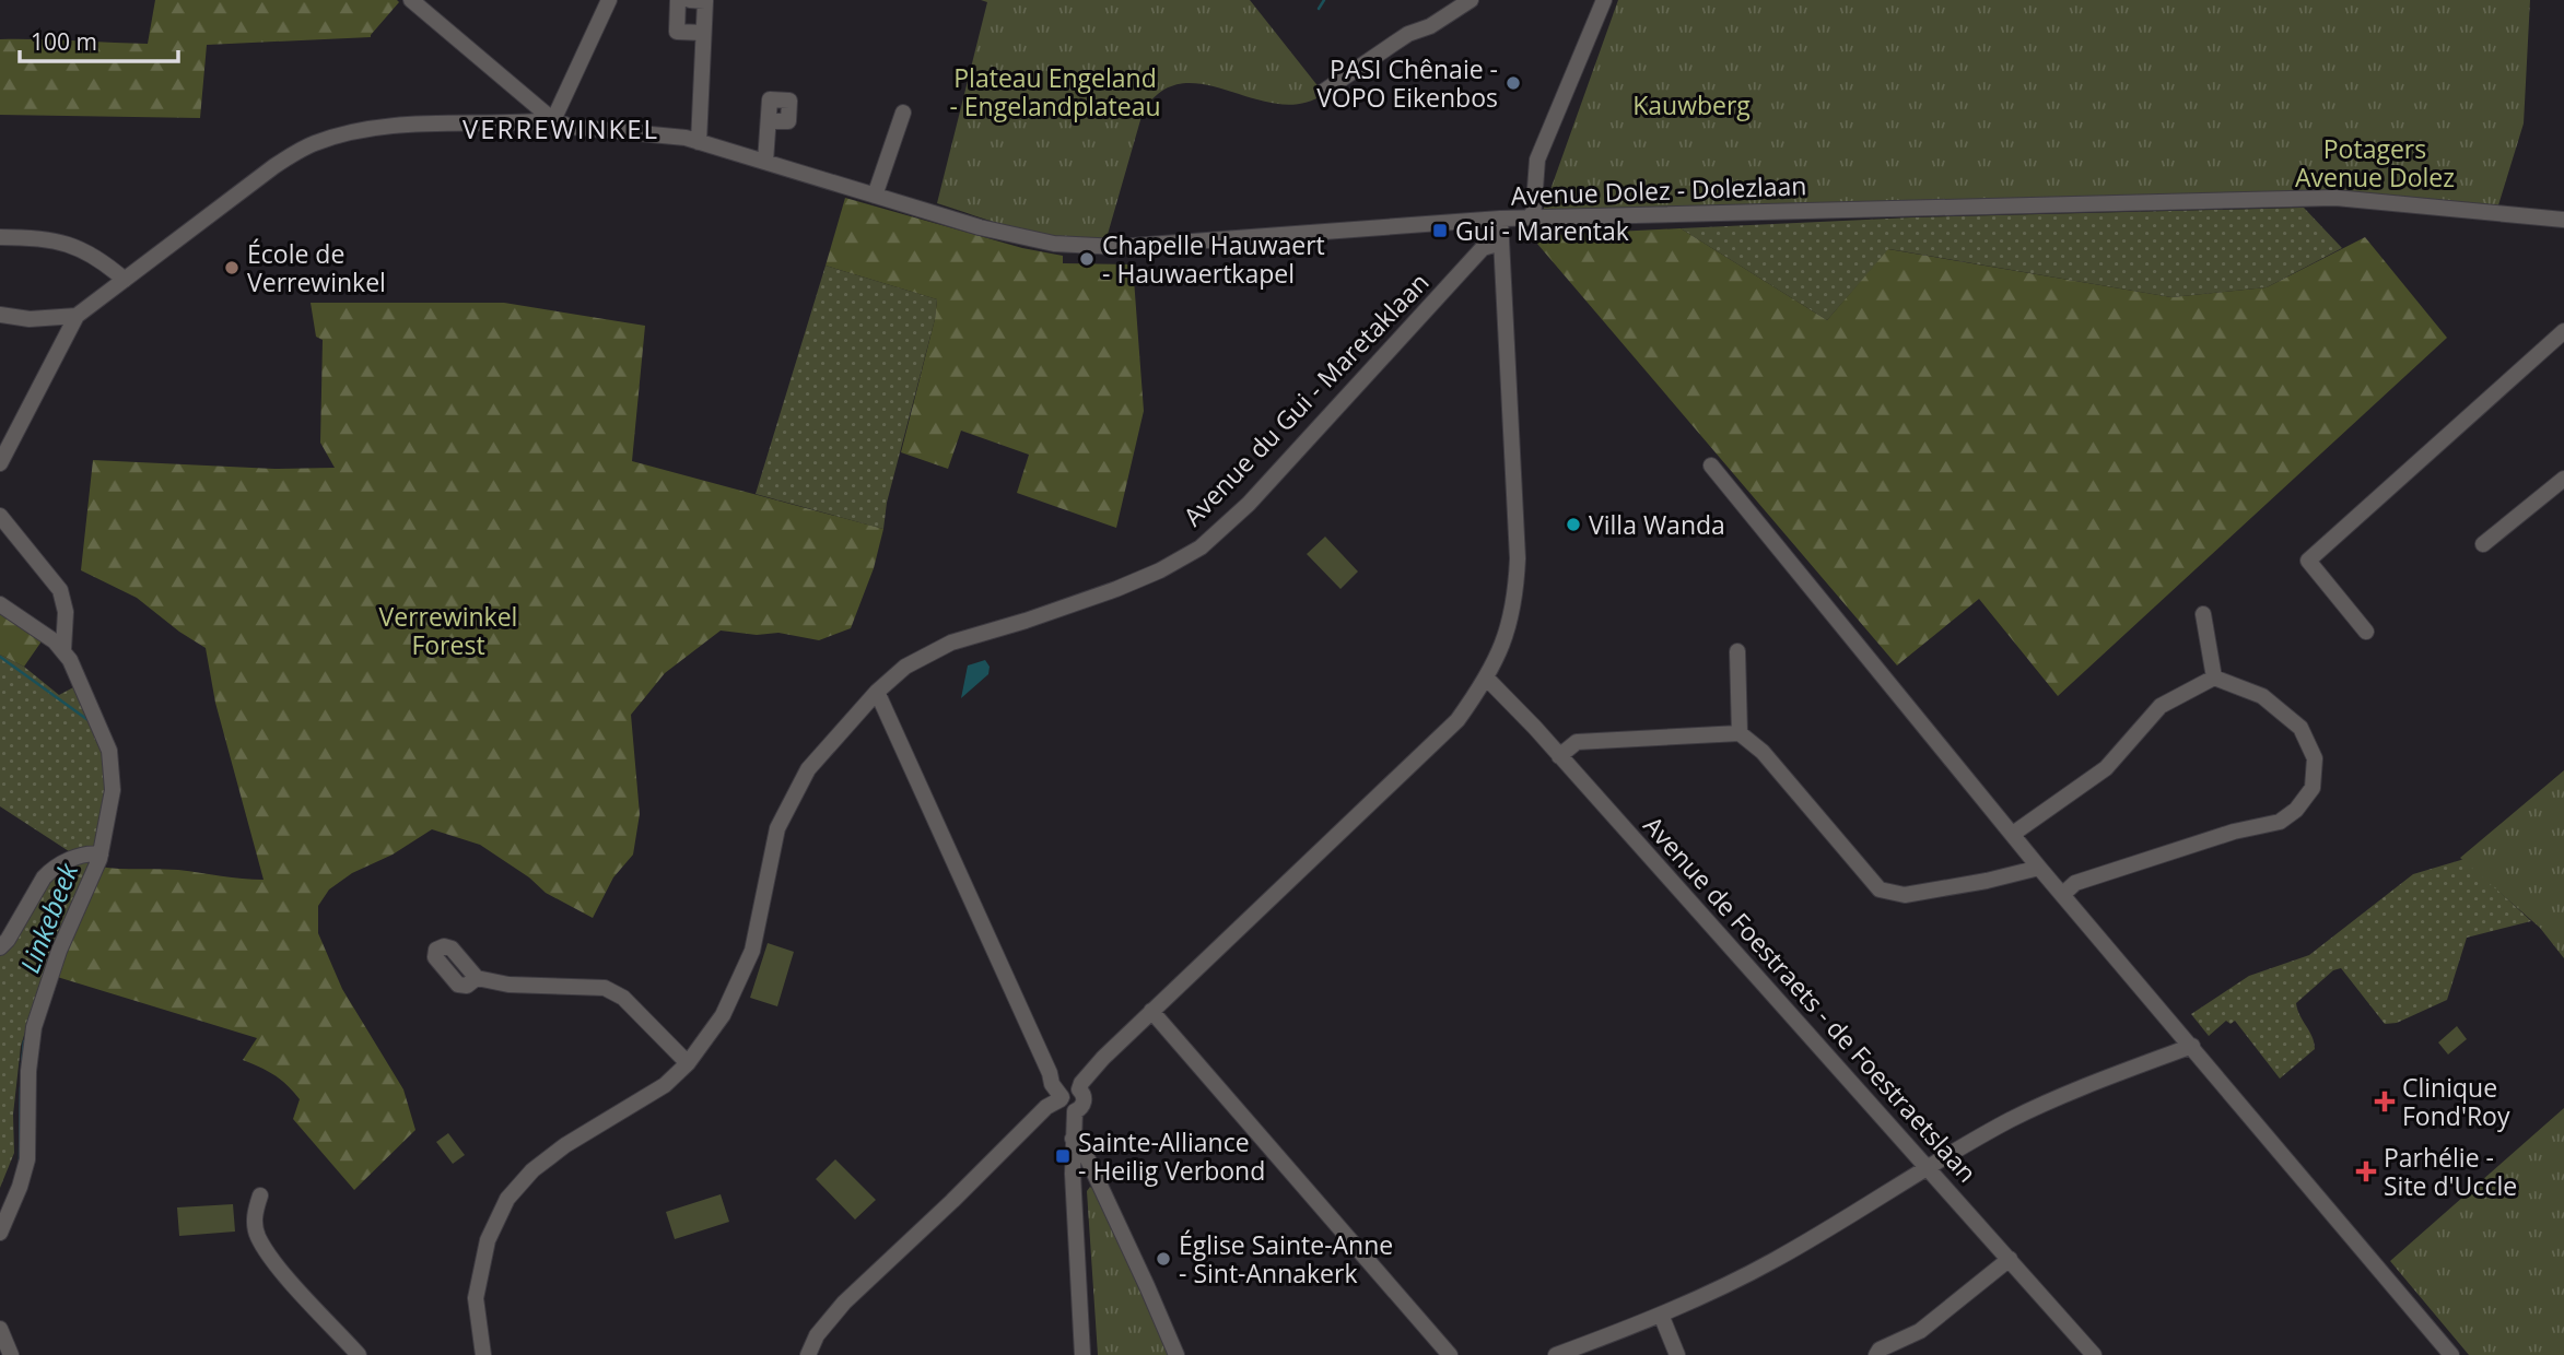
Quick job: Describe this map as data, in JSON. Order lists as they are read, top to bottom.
{
  "streets": {
    "street": ["Avenue Dolez - Dolezlaan", "Avenue du Gui - Maretaklaan", "Avenue de Foestraets - de Foestraetslaan"]
  },
  "districts": ["VERREWINKEL"],
  "water": ["Linkebeek"],
  "parks": [
    "Plateau Engeland - Engelandplateau",
    "Kauwberg",
    "Potagers Avenue Dolez",
    "Verrewinkel Forest"
  ],
  "places": {
    "other": [
      "PASI Chênaie - VOPO Eikenbos",
      "Chapelle Hauwaert - Hauwaertkapel",
      "École de Verrewinkel",
      "Villa Wanda",
      "Église Sainte-Anne - Sint-Annakerk"
    ],
    "transit": ["Gui - Marentak", "Sainte-Alliance - Heilig Verbond"],
    "health": ["Clinique Fond'Roy", "Parhélie - Site d'Uccle"]
  },
  "scale_bar": "100 m"
}
